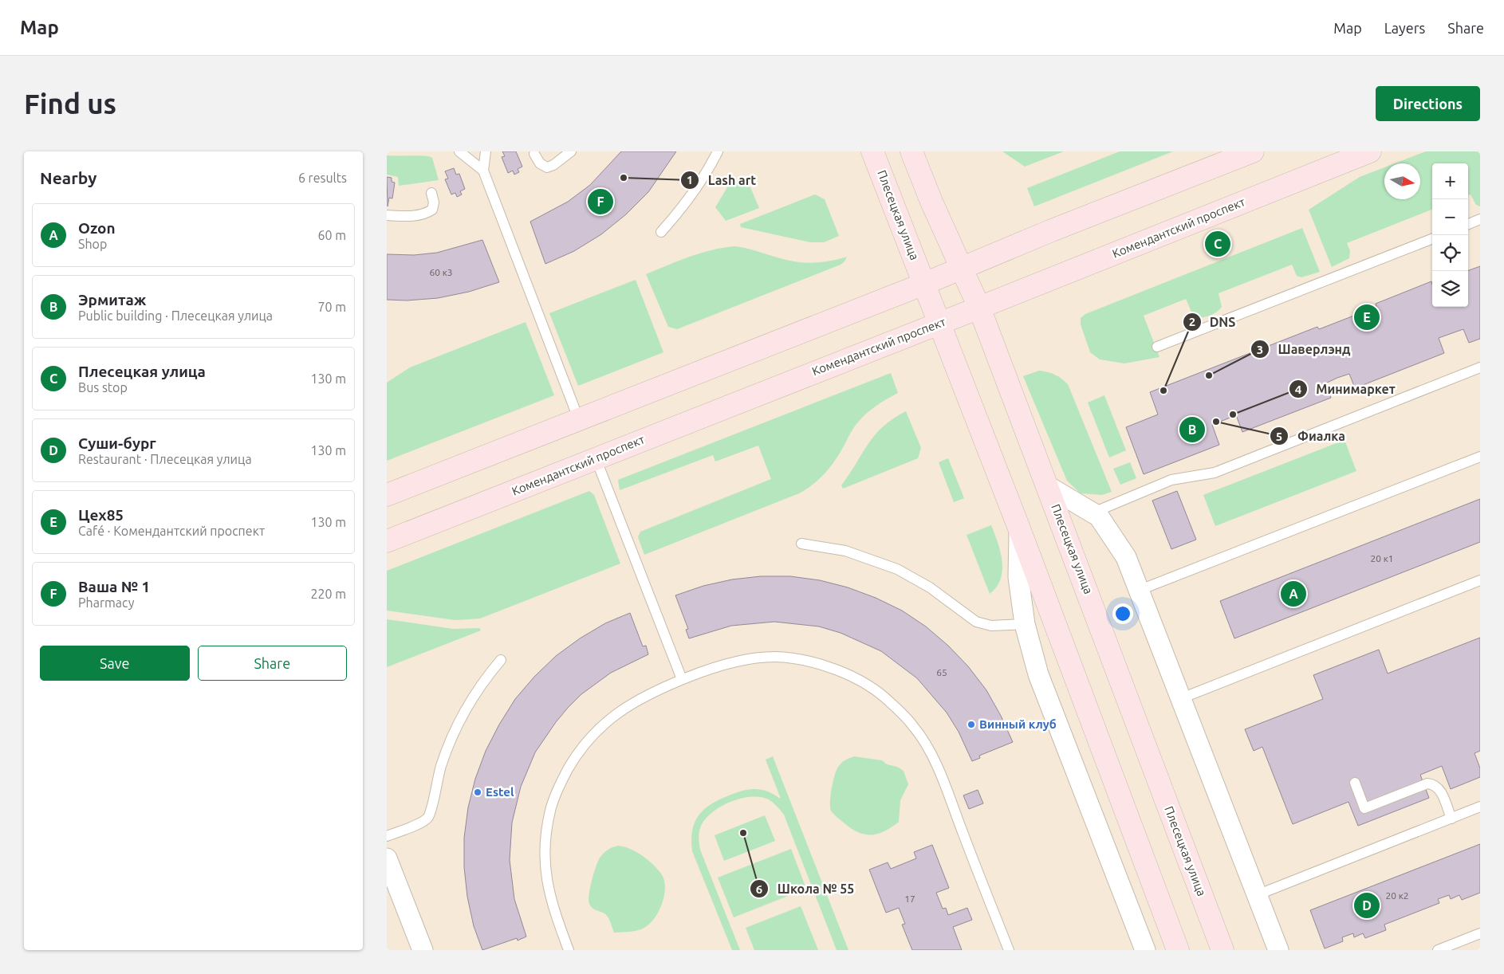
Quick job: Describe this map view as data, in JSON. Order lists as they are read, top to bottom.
{
  "streets": {
    "main road": ["Плесецкая улица", "Комендантский проспект"]
  },
  "crossings": [
    ["Плесецкая улица", "Комендантский проспект"]
  ],
  "places": [
    "Lash art",
    "Шаверлэнд",
    "DNS",
    "Минимаркет",
    "Фиалка",
    "Винный клуб",
    "Estel",
    "Школа № 55"
  ],
  "house_numbers": [
    "60 к3",
    "20 к1",
    "65",
    "20 к2",
    "17"
  ],
  "north": "right",
  "page": {
    "header": "Map",
    "nav": ["Map", "Layers", "Share"],
    "buttons": [
      "Directions",
      ["Save", "Share"]
    ],
    "title": "Find us",
    "heading": ["Nearby", "6 results"],
    "map_buttons": ["+", "−"],
    "pins": [
      "F",
      "C",
      "E",
      "B",
      "A",
      "D"
    ],
    "list": [
      {
        "mark": "A",
        "name": "Ozon",
        "note": "Shop",
        "value": "60 m"
      },
      {
        "mark": "B",
        "name": "Эрмитаж",
        "note": "Public building · Плесецкая улица",
        "value": "70 m"
      },
      {
        "mark": "C",
        "name": "Плесецкая улица",
        "note": "Bus stop",
        "value": "130 m"
      },
      {
        "mark": "D",
        "name": "Суши-бург",
        "note": "Restaurant · Плесецкая улица",
        "value": "130 m"
      },
      {
        "mark": "E",
        "name": "Цех85",
        "note": "Café · Комендантский проспект",
        "value": "130 m"
      },
      {
        "mark": "F",
        "name": "Ваша № 1",
        "note": "Pharmacy",
        "value": "220 m"
      }
    ]
  }
}
